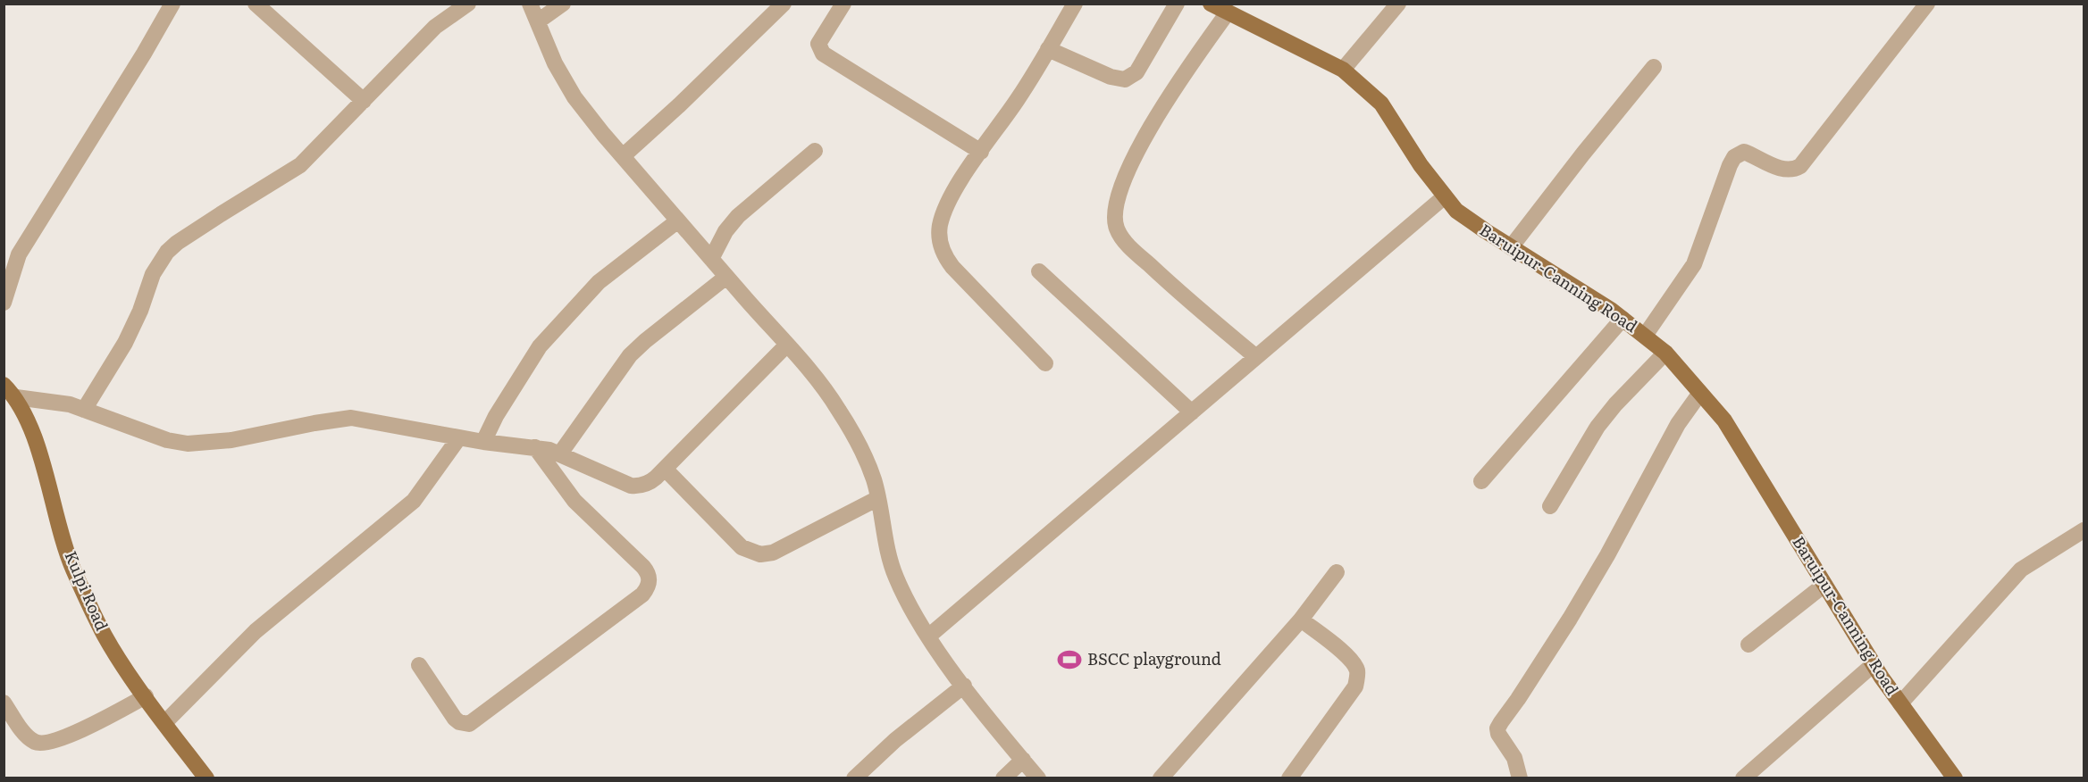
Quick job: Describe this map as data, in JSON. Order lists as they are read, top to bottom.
{
  "streets": {
    "main road": ["Baruipur-Canning Road", "Kulpi Road"]
  },
  "places": {
    "sports": ["BSCC playground"]
  }
}
